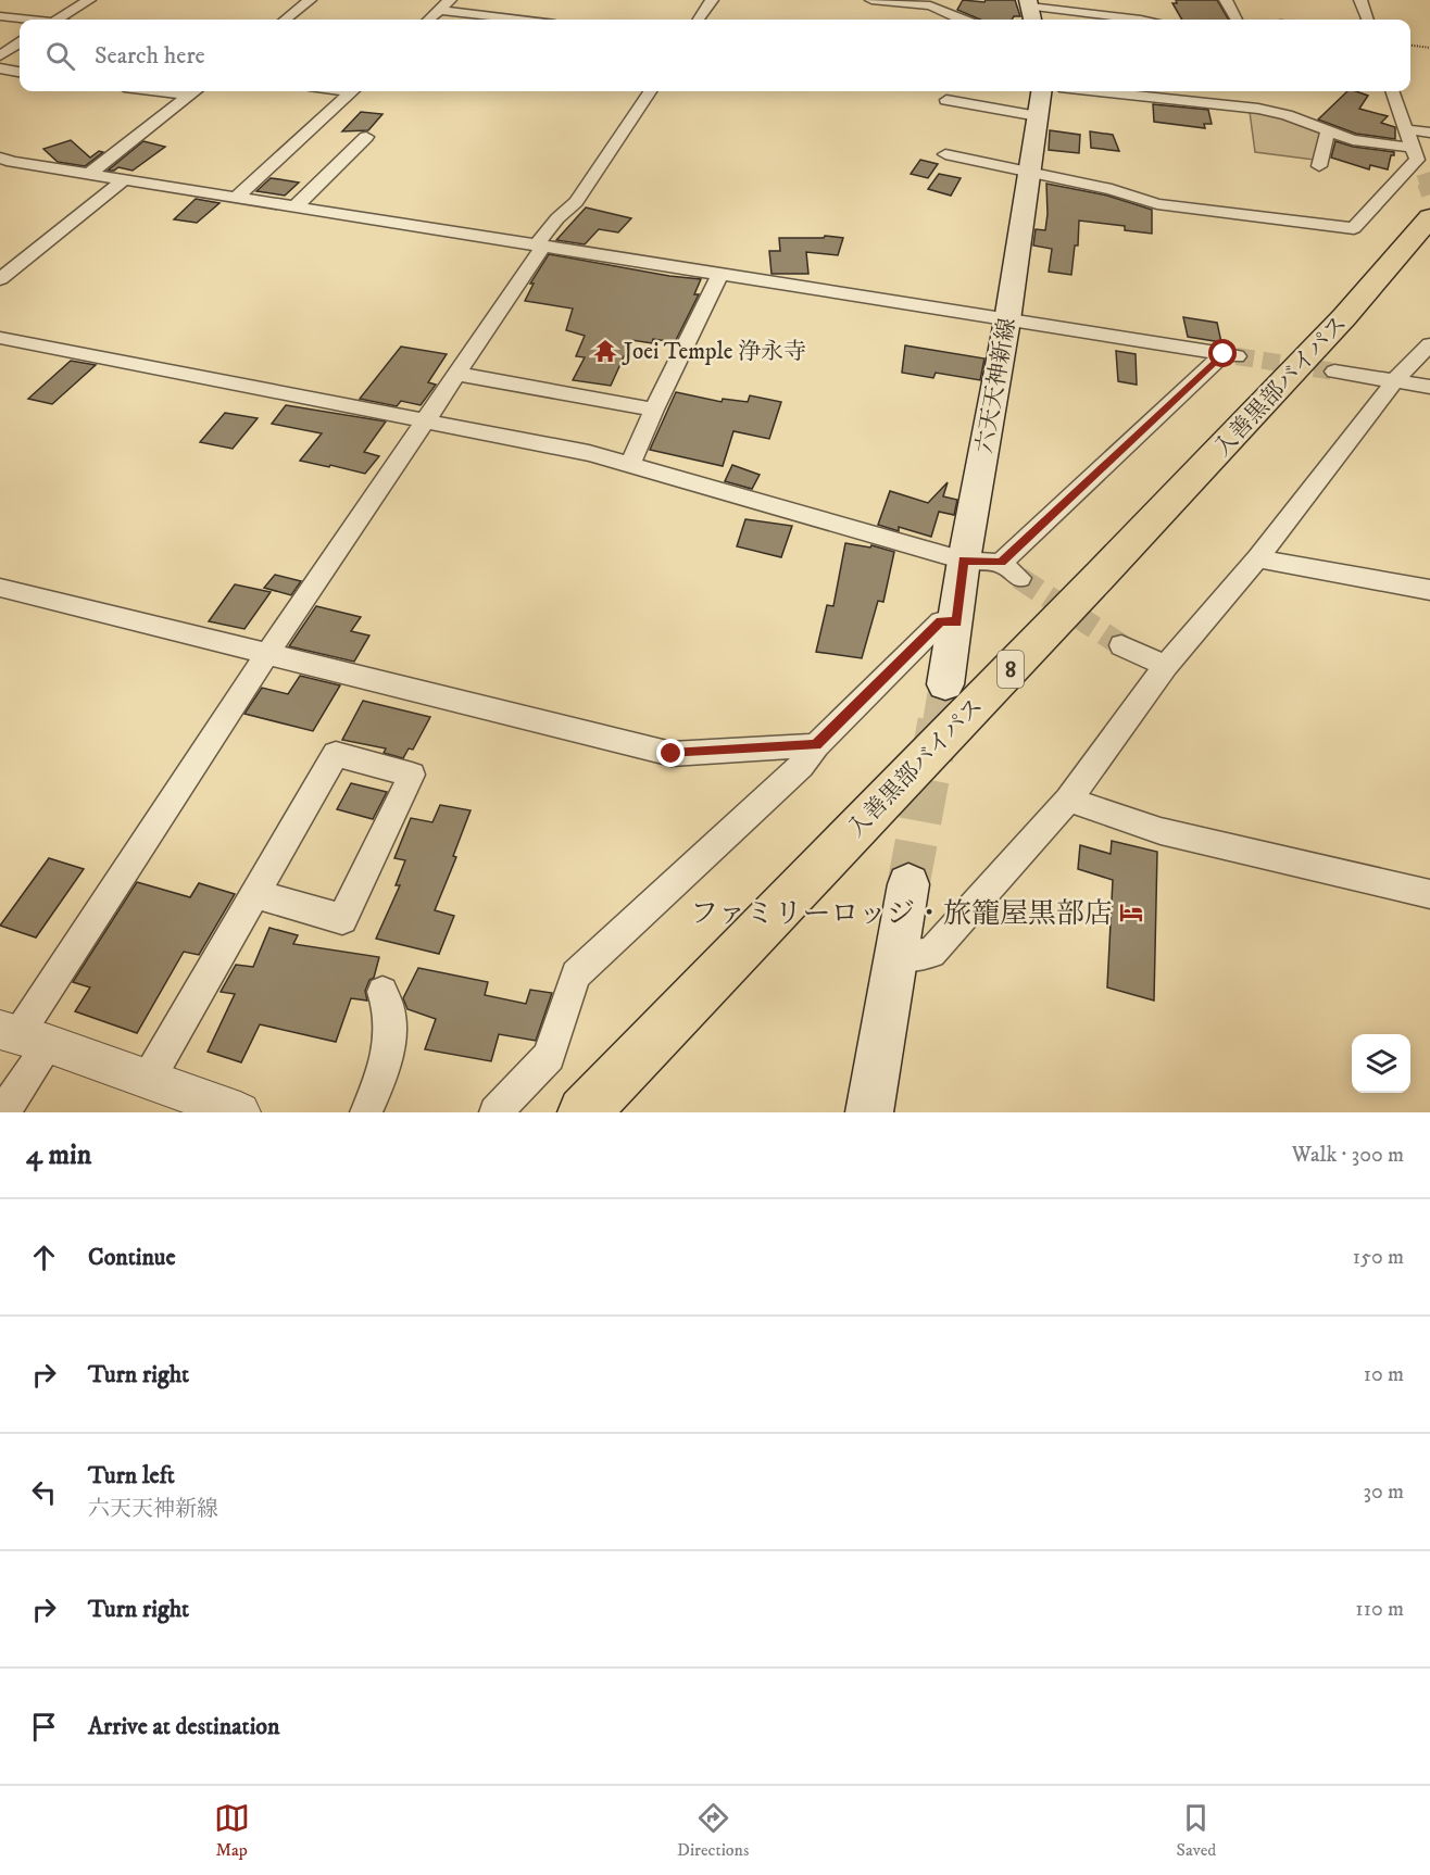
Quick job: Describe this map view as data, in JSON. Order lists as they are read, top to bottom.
{
  "streets": {
    "highway": ["入善黒部バイパス", "8"],
    "main road": ["六天天神新線"]
  },
  "places": {
    "temple": ["Joei Temple 浄永寺"],
    "hotel": ["ファミリーロッジ・旅籠屋黒部店"]
  },
  "page": {
    "search": "Search here",
    "heading": ["4 min", "Walk · 300 m"],
    "list": [
      ["Continue", "150 m"],
      ["Turn right", "10 m"],
      ["Turn left", "六天天神新線", "30 m"],
      ["Turn right", "110 m"],
      "Arrive at destination"
    ],
    "nav": ["Map", "Directions", "Saved"]
  }
}
